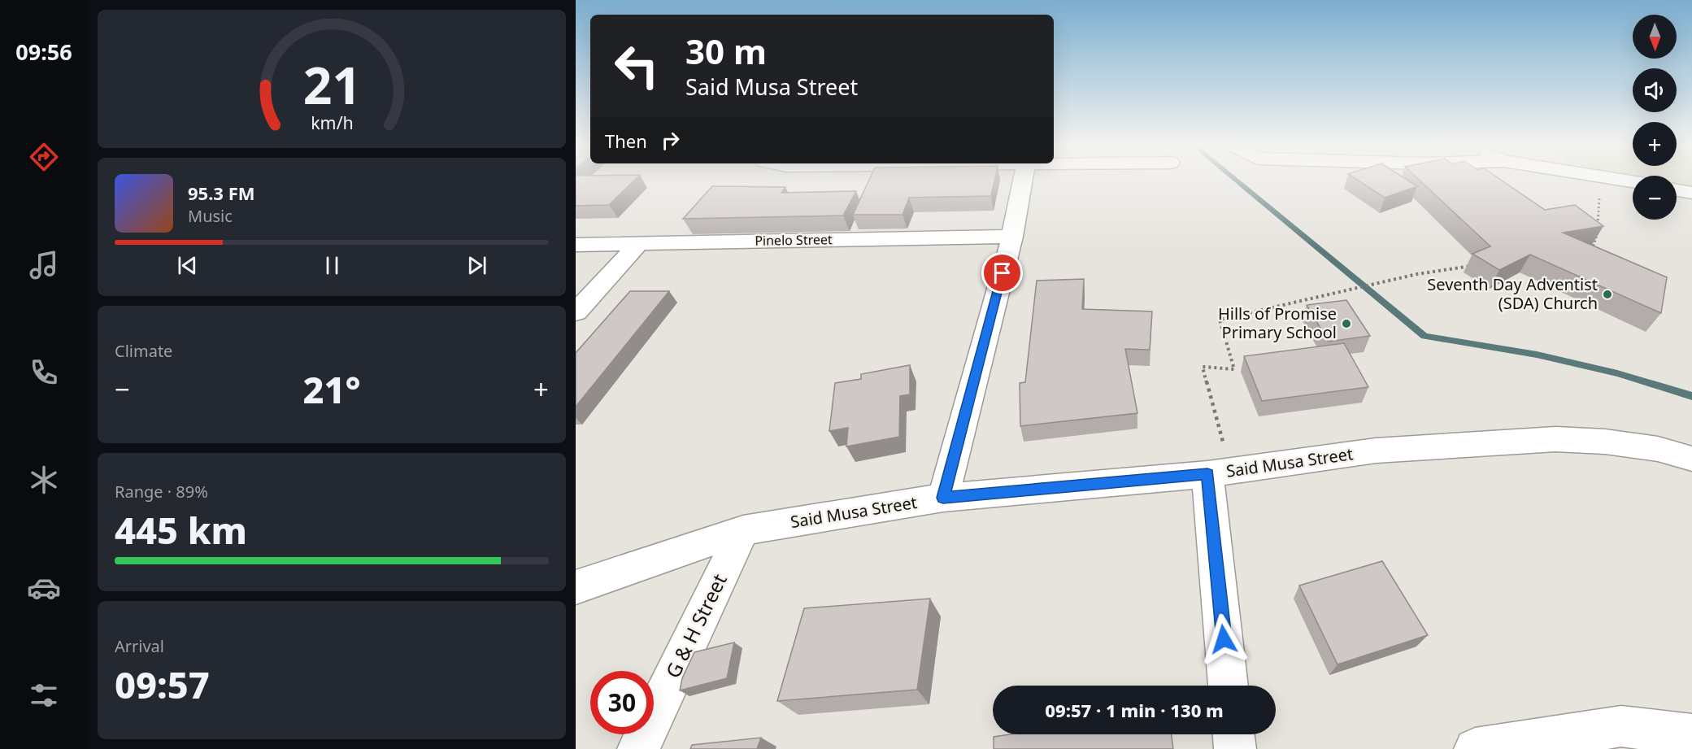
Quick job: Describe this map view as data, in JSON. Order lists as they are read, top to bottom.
{
  "streets": {
    "street": ["Pinelo Street", "Said Musa Street", "G & H Street"]
  },
  "crossings": [
    ["Said Musa Street", "G & H Street"]
  ],
  "places": ["Seventh Day Adventist (SDA) Church", "Hills of Promise Primary School"],
  "north": "bottom",
  "page": {
    "tabs": "09:56",
    "map_buttons": ["+", "−"],
    "turn": ["30 m", "Said Musa Street"],
    "then": "Then",
    "song": ["95.3 FM", "Music"],
    "tile": [
      "Climate",
      ["Range · 89%", "445 km"],
      ["Arrival", "09:57"]
    ],
    "heat": ["−", "21°", "+"],
    "limit": "30",
    "trip": "09:57 · 1 min · 130 m",
    "gauge": ["21", "km/h"]
  }
}
